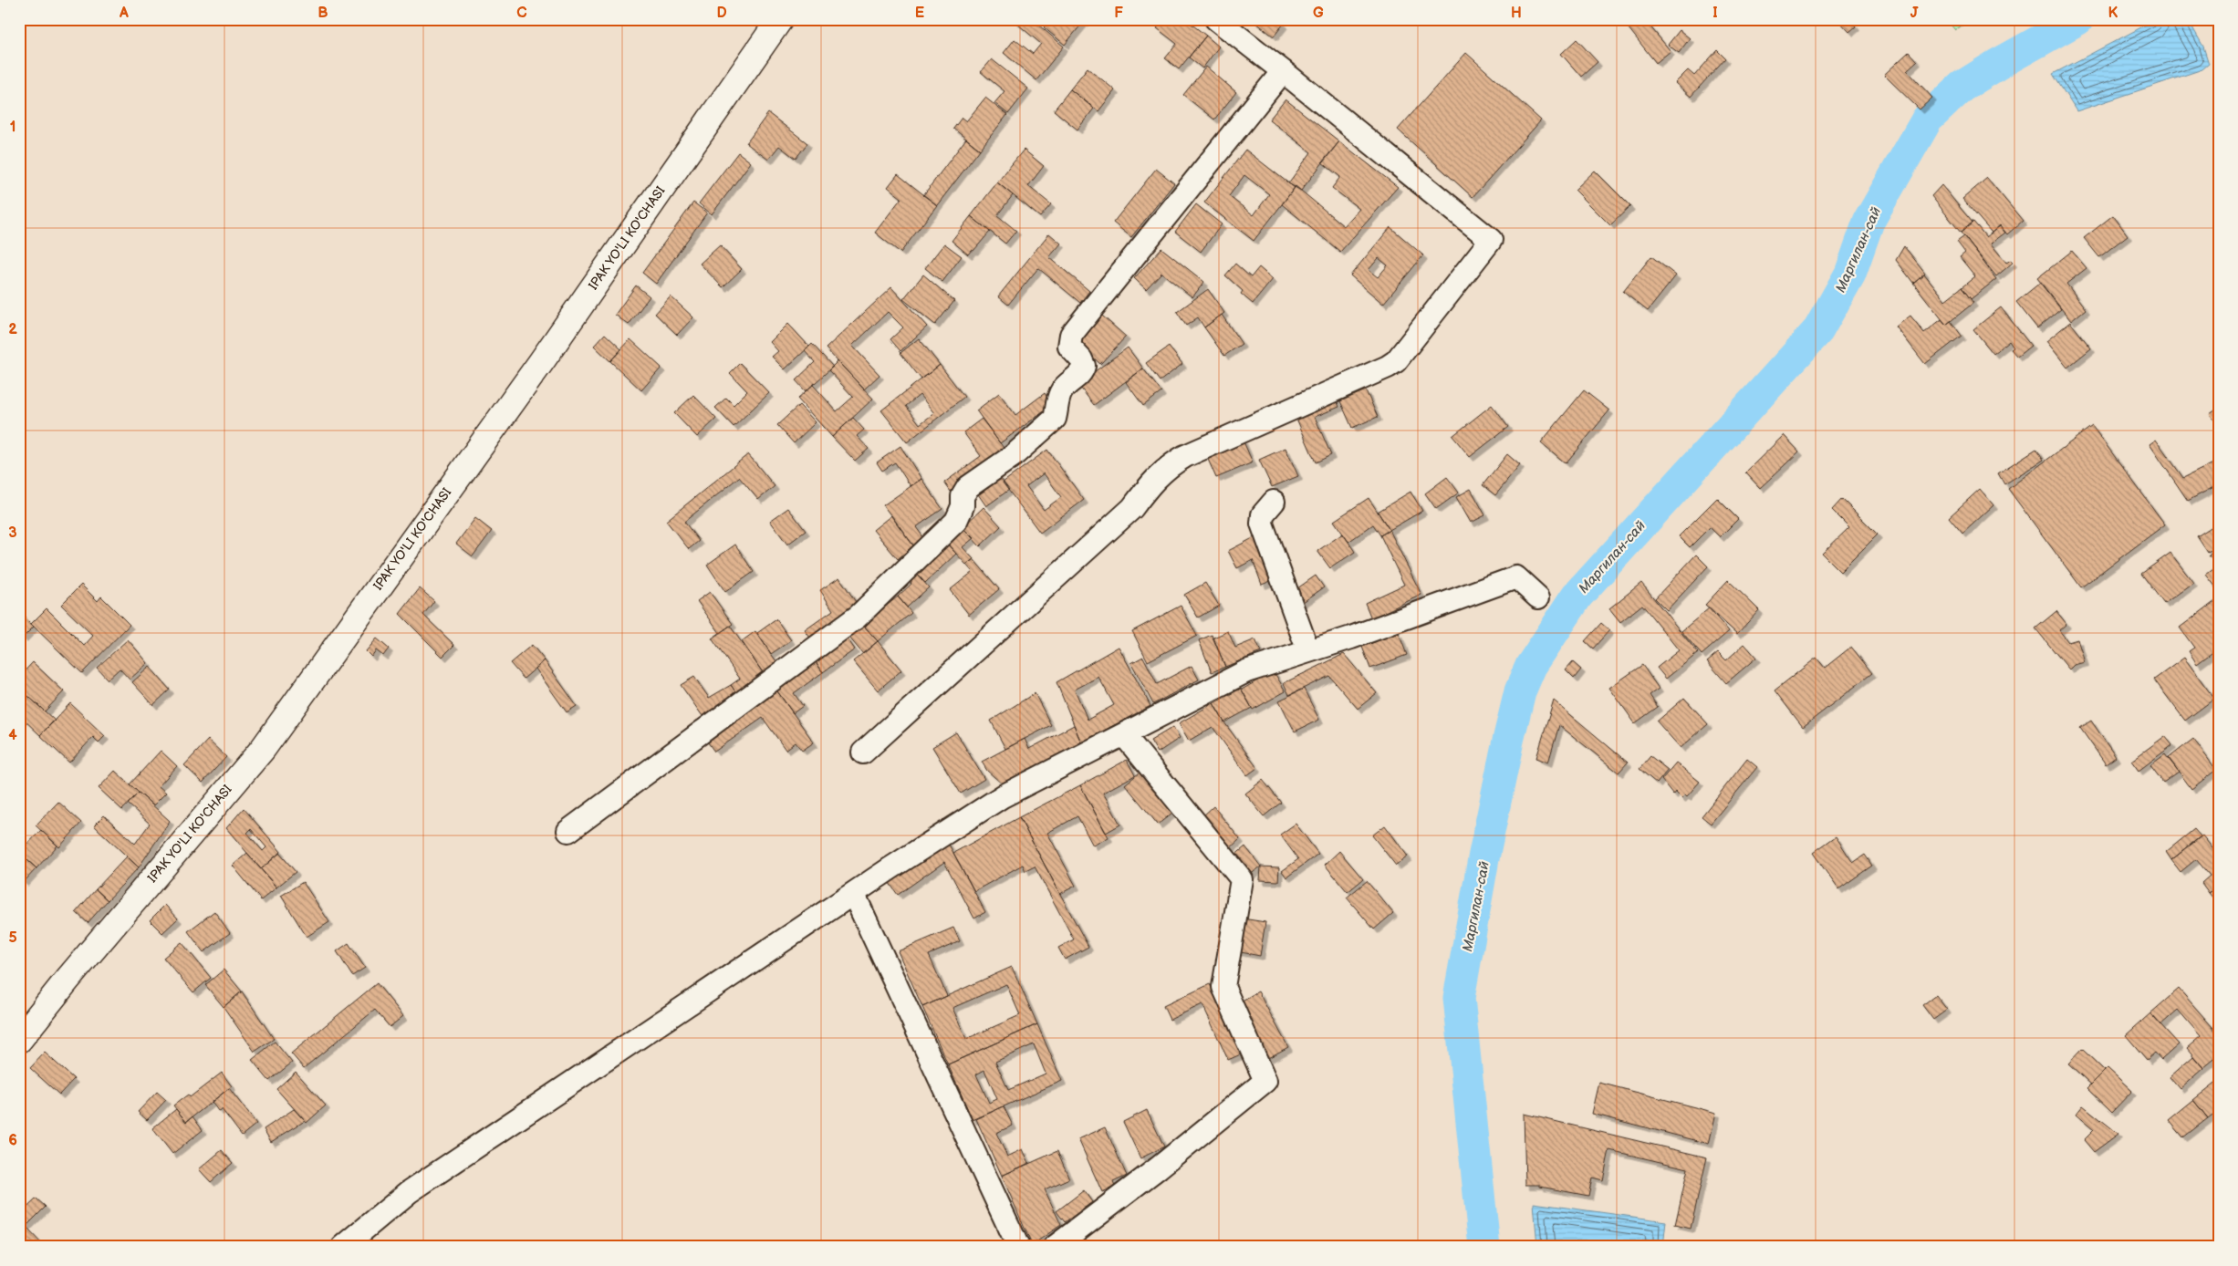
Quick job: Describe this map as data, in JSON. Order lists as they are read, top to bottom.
{
  "streets": {
    "main road": ["IPAK YO'LI KO'CHASI"]
  },
  "water": ["Маргилан-сай"],
  "grid": {
    "columns": [
      "A",
      "B",
      "C",
      "D",
      "E",
      "F",
      "G",
      "H",
      "I",
      "J",
      "K"
    ],
    "rows": [
      "1",
      "2",
      "3",
      "4",
      "5",
      "6"
    ]
  }
}
